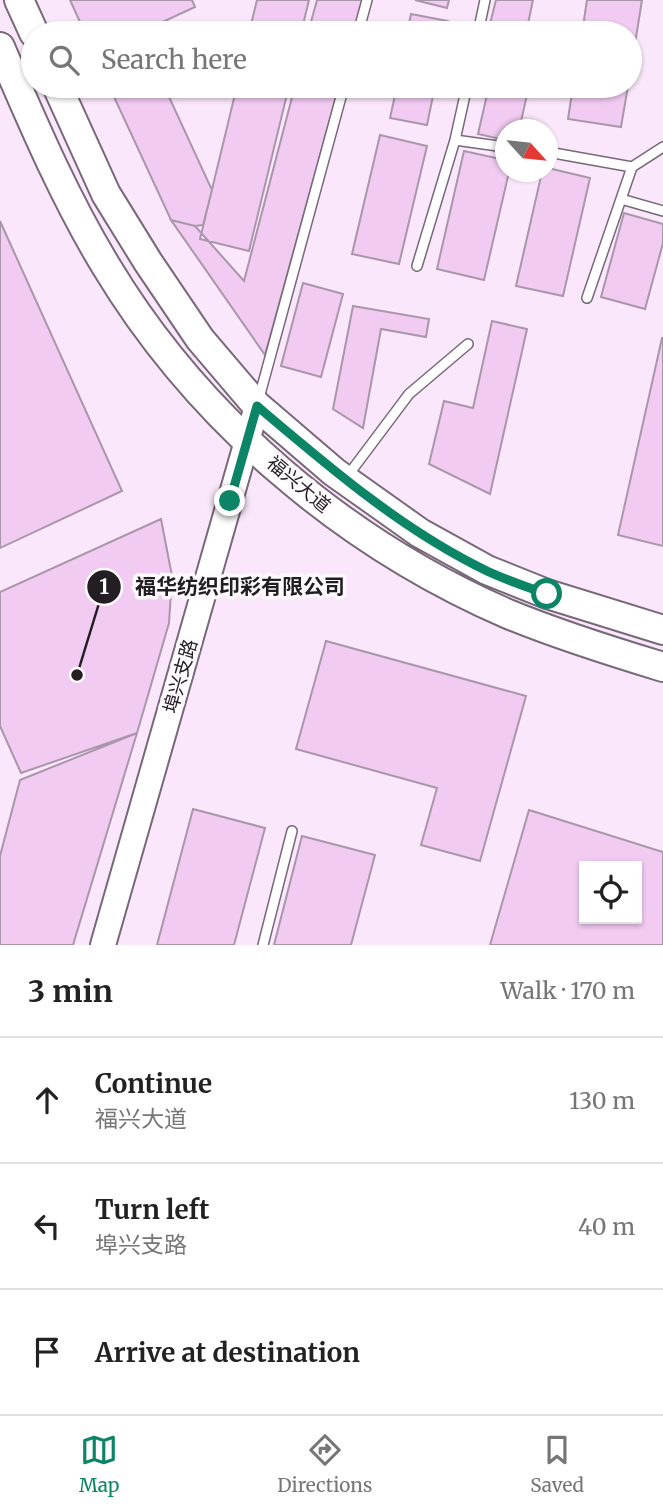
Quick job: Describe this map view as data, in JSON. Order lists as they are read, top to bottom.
{
  "streets": {
    "main road": ["福兴大道"],
    "street": ["埠兴支路"]
  },
  "crossings": [
    ["福兴大道", "埠兴支路"]
  ],
  "places": ["福华纺织印彩有限公司"],
  "north": "bottom right",
  "page": {
    "search": "Search here",
    "heading": ["3 min", "Walk · 170 m"],
    "list": [
      ["Continue", "福兴大道", "130 m"],
      ["Turn left", "埠兴支路", "40 m"],
      "Arrive at destination"
    ],
    "nav": ["Map", "Directions", "Saved"]
  }
}
